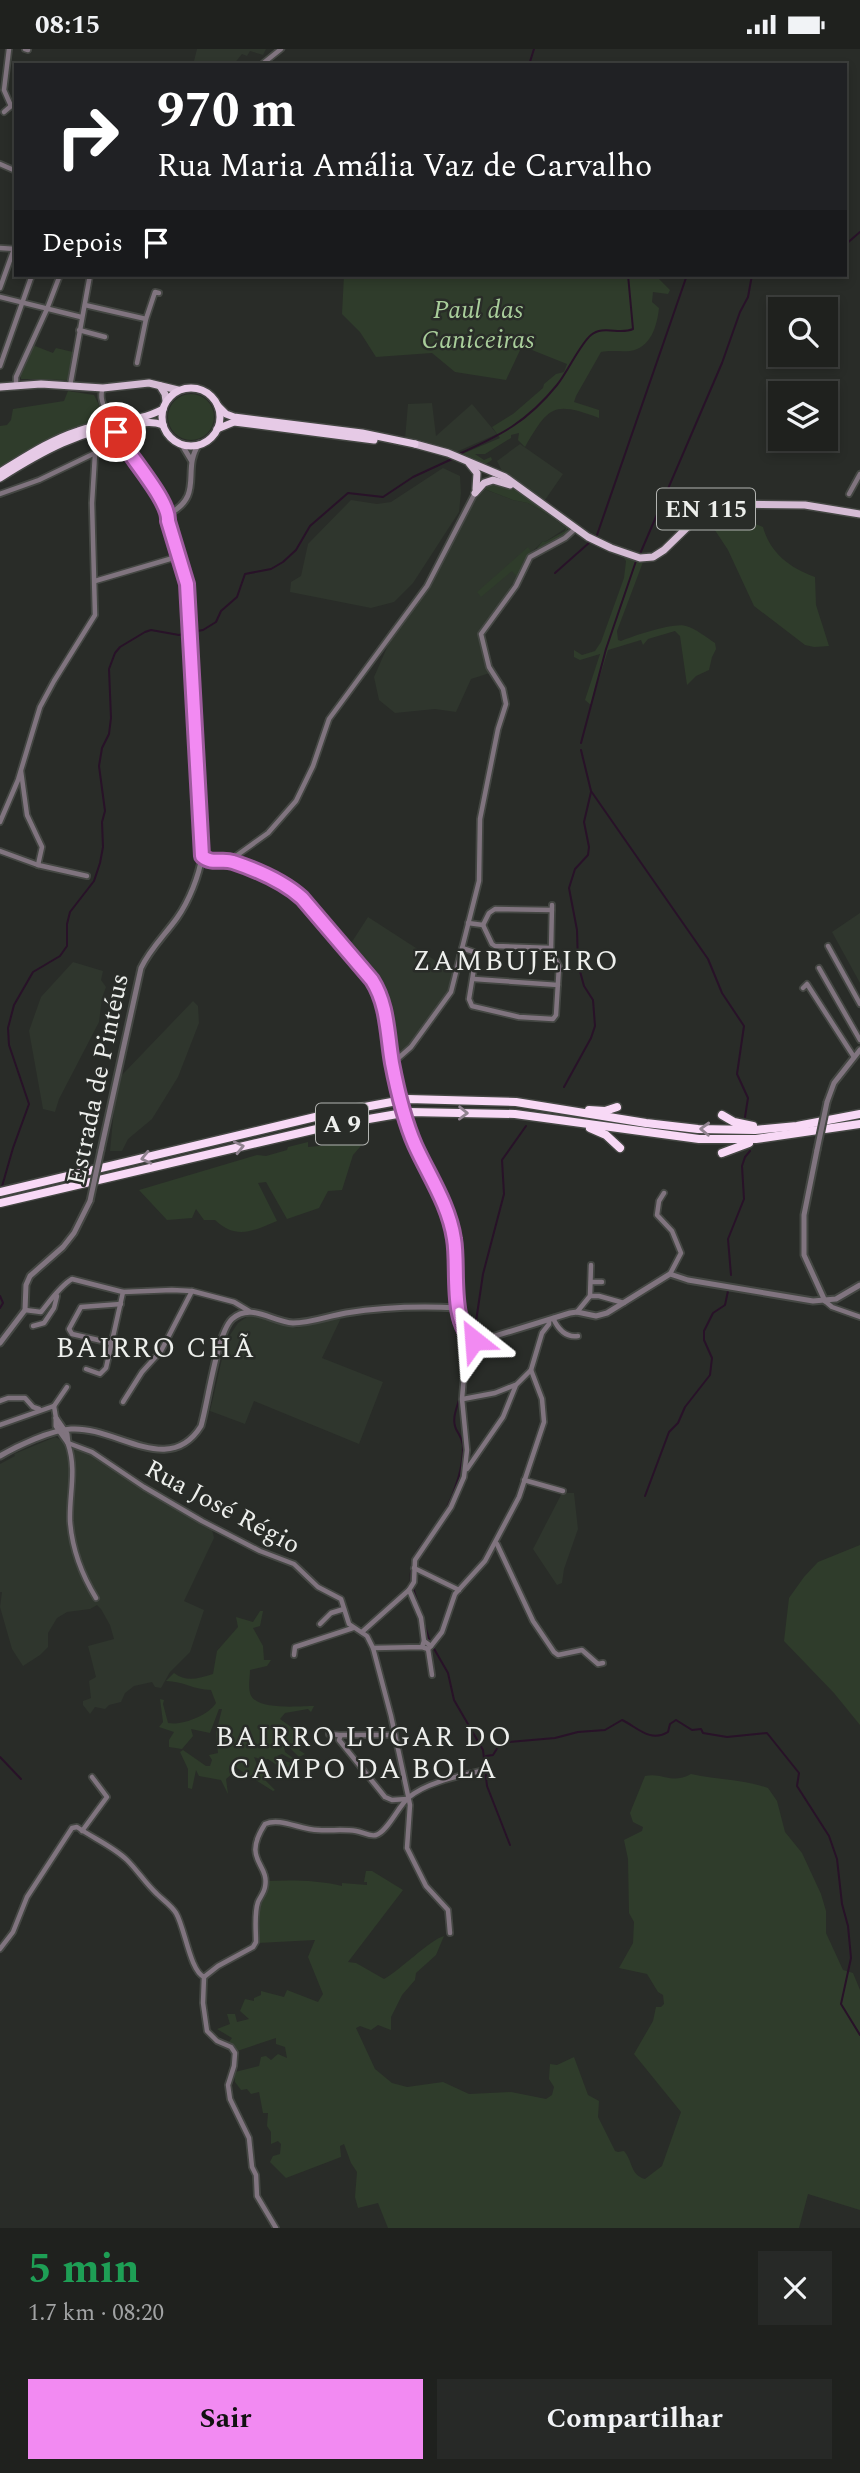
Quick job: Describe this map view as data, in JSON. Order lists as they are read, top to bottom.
{
  "streets": {
    "highway": ["EN 115", "A 9"],
    "street": ["Estrada de Pintéus", "Rua José Régio"]
  },
  "districts": ["ZAMBUJEIRO", "BAIRRO CHÃ", "BAIRRO LUGAR DO CAMPO DA BOLA"],
  "parks": ["Paul das Caniceiras"],
  "page": {
    "status": "08:15",
    "turn": ["970 m", "Rua Maria Amália Vaz de Carvalho"],
    "then": "Depois",
    "heading": ["5 min", "1.7 km · 08:20"],
    "buttons": ["Sair", "Compartilhar"]
  }
}
